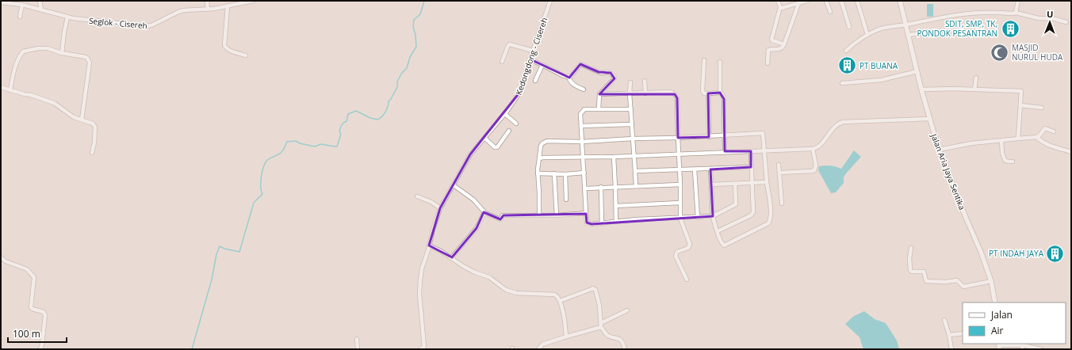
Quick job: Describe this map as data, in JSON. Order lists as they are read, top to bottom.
{
  "streets": {
    "street": ["Seglok - Cisereh", "Kedongdong - Cisereh", "Jalan Aria Jaya Sentika"]
  },
  "places": {
    "building": ["SDIT, SMP, TK, PONDOK PESANTRAN", "PT BUANA", "PT INDAH JAYA"],
    "mosque": ["MASJID NURUL HUDA"]
  },
  "legend": ["Jalan", "Air"],
  "scale_bar": "100 m",
  "north": "top"
}
